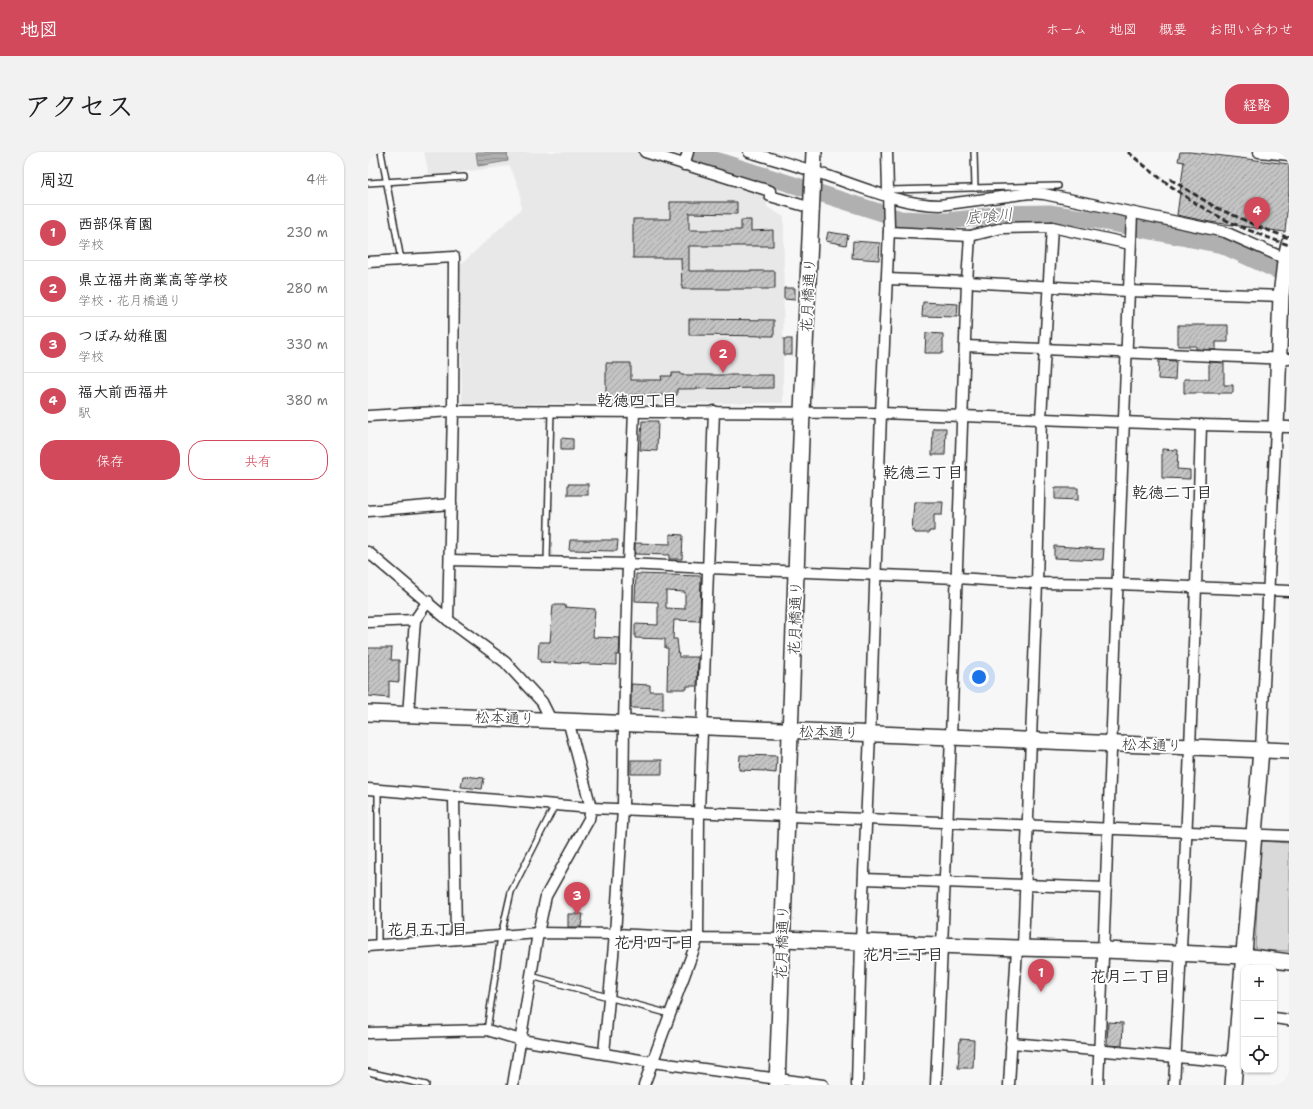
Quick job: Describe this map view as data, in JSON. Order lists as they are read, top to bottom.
{
  "streets": {
    "street": ["花月橋通り", "松本通り"]
  },
  "crossings": [
    ["花月橋通り", "松本通り"]
  ],
  "districts": [
    "乾徳四丁目",
    "乾徳三丁目",
    "乾徳二丁目",
    "花月五丁目",
    "花月四丁目",
    "花月三丁目",
    "花月二丁目"
  ],
  "water": ["底喰川"],
  "page": {
    "header": "地図",
    "nav": [
      "ホーム",
      "地図",
      "概要",
      "お問い合わせ"
    ],
    "title": "アクセス",
    "buttons": [
      "経路",
      ["保存", "共有"]
    ],
    "heading": ["周辺", "4件"],
    "pins": [
      "4",
      "2",
      "3",
      "1"
    ],
    "list": [
      {
        "mark": "1",
        "name": "西部保育園",
        "note": "学校",
        "value": "230 m"
      },
      {
        "mark": "2",
        "name": "県立福井商業高等学校",
        "note": "学校 · 花月橋通り",
        "value": "280 m"
      },
      {
        "mark": "3",
        "name": "つぼみ幼稚園",
        "note": "学校",
        "value": "330 m"
      },
      {
        "mark": "4",
        "name": "福大前西福井",
        "note": "駅",
        "value": "380 m"
      }
    ],
    "map_buttons": ["+", "−"]
  }
}
